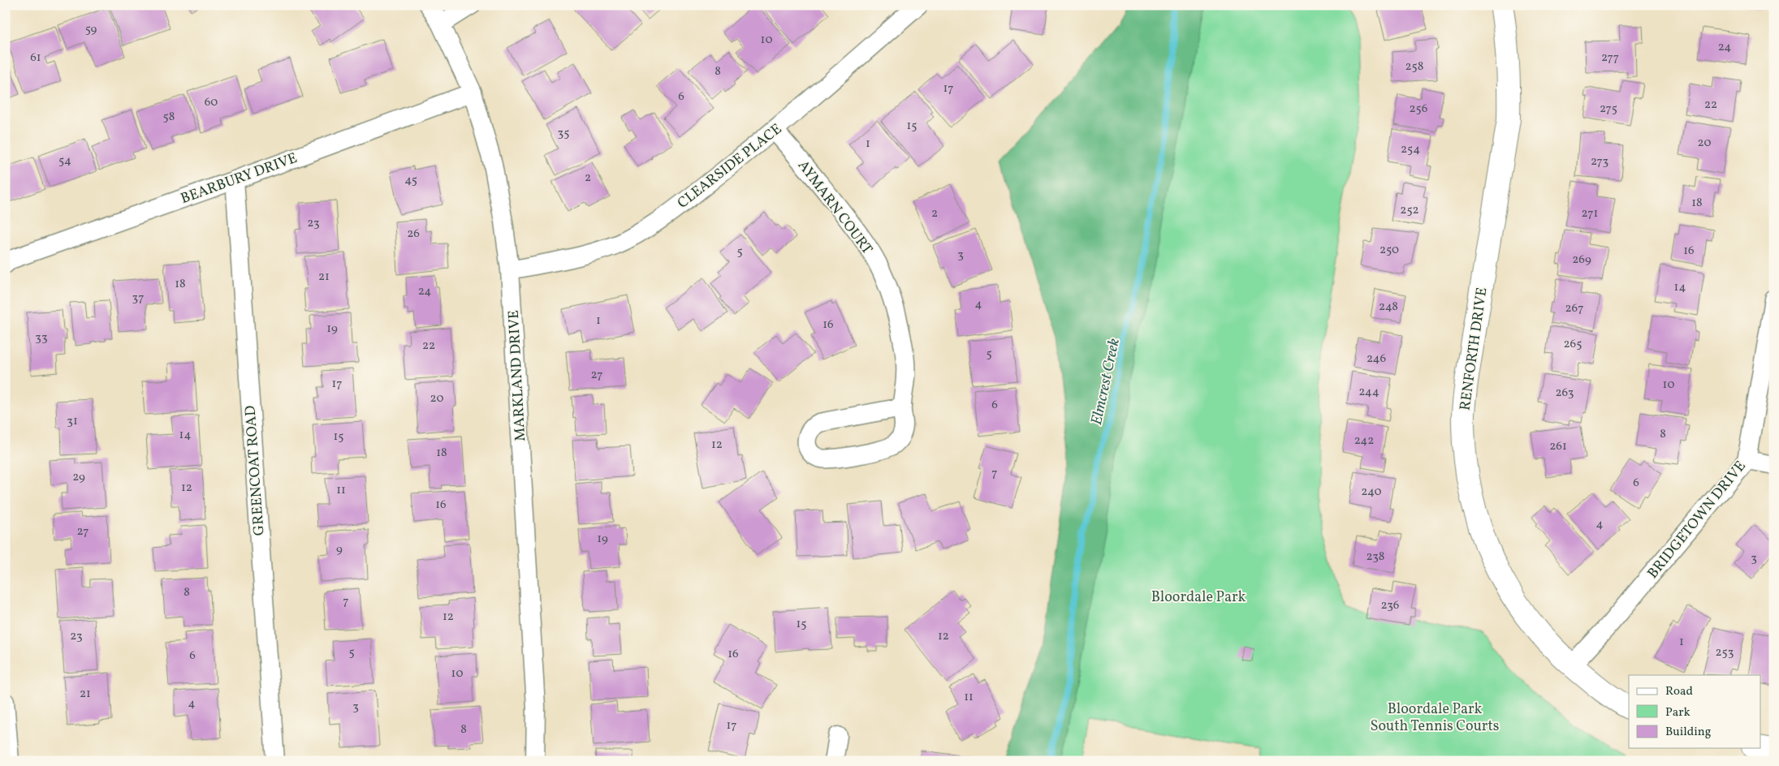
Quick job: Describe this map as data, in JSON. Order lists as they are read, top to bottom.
{
  "streets": {
    "street": [
      "CLEARSIDE PLACE",
      "BEARBURY DRIVE",
      "AYMARN COURT",
      "RENFORTH DRIVE",
      "MARKLAND DRIVE",
      "GREENCOAT ROAD",
      "BRIDGETOWN DRIVE"
    ]
  },
  "crossings": [
    ["CLEARSIDE PLACE", "AYMARN COURT"],
    ["CLEARSIDE PLACE", "MARKLAND DRIVE"],
    ["BEARBURY DRIVE", "MARKLAND DRIVE"],
    ["BEARBURY DRIVE", "GREENCOAT ROAD"],
    ["RENFORTH DRIVE", "BRIDGETOWN DRIVE"]
  ],
  "water": ["Elmcrest Creek"],
  "parks": ["Bloordale Park", "Bloordale Park South Tennis Courts"],
  "house_numbers": [
    "59",
    "10",
    "24",
    "61",
    "277",
    "258",
    "8",
    "17",
    "6",
    "60",
    "22",
    "256",
    "275",
    "58",
    "15",
    "35",
    "20",
    "1",
    "254",
    "54",
    "273",
    "2",
    "45",
    "18",
    "252",
    "2",
    "271",
    "23",
    "26",
    "250",
    "16",
    "5",
    "3",
    "269",
    "21",
    "18",
    "14",
    "24",
    "37",
    "4",
    "248",
    "267",
    "1",
    "16",
    "19",
    "33",
    "265",
    "22",
    "5",
    "246",
    "27",
    "17",
    "10",
    "244",
    "263",
    "20",
    "6",
    "31",
    "8",
    "14",
    "15",
    "242",
    "12",
    "261",
    "18",
    "7",
    "29",
    "6",
    "12",
    "11",
    "240",
    "16",
    "4",
    "27",
    "19",
    "9",
    "238",
    "3",
    "8",
    "7",
    "236",
    "12",
    "15",
    "23",
    "12",
    "1",
    "5",
    "253",
    "16",
    "6",
    "10",
    "21",
    "11",
    "4",
    "3",
    "17",
    "8"
  ],
  "legend": ["Road", "Park", "Building"]
}
